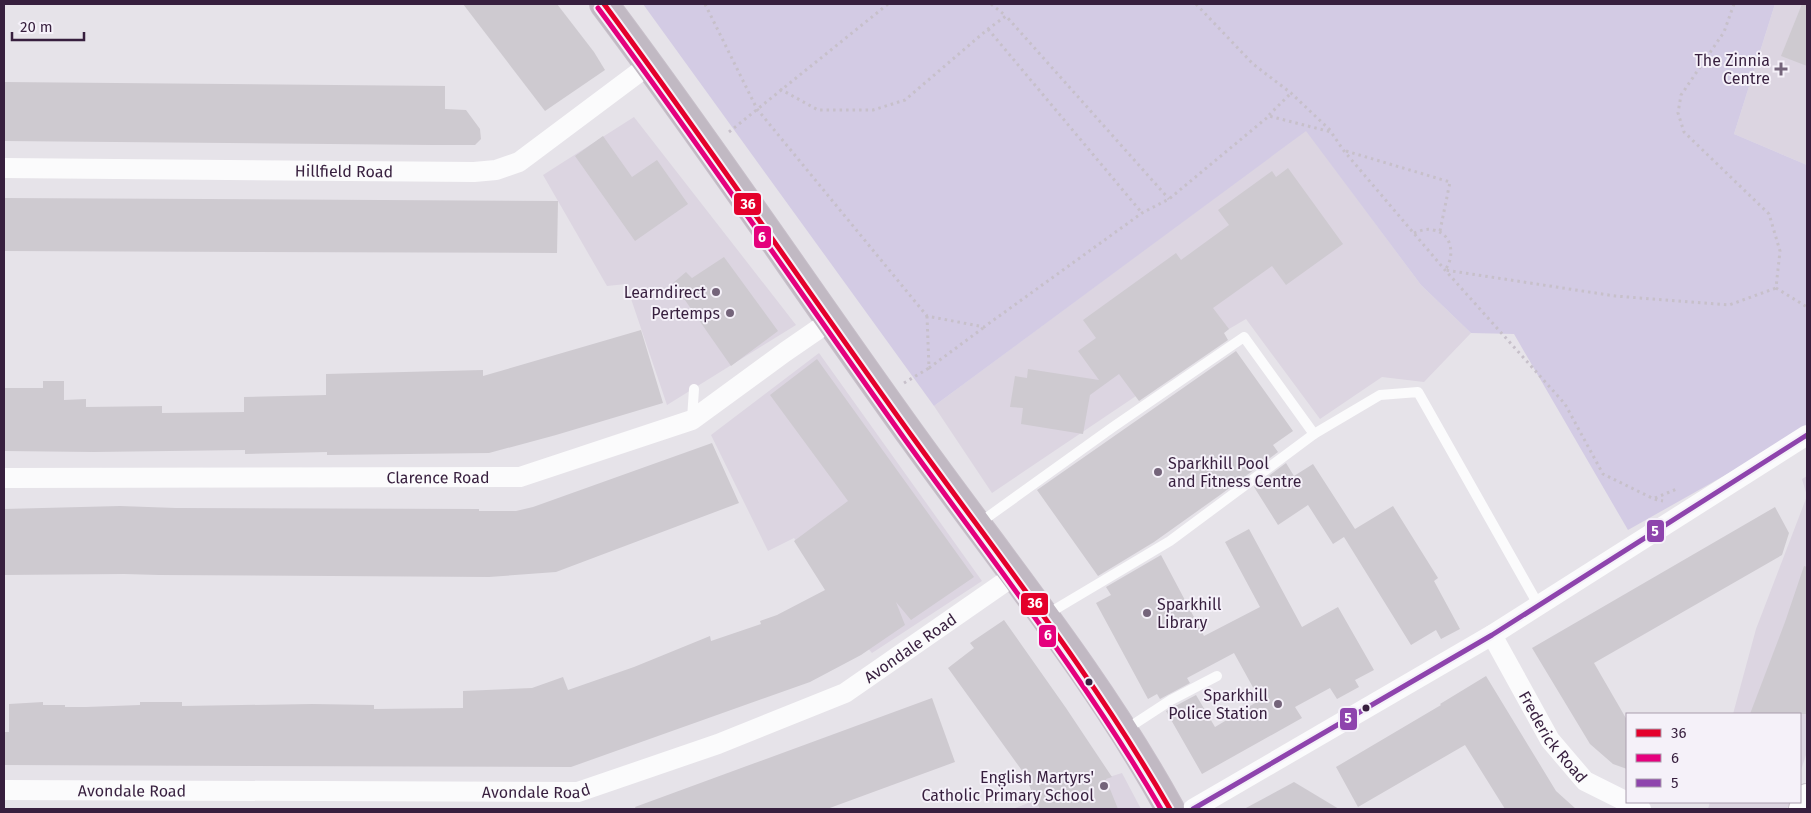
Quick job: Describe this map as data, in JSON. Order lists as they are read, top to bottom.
{
  "streets": {
    "street": [
      "Hillfield Road",
      "Clarence Road",
      "Avondale Road",
      "Frederick Road"
    ]
  },
  "places": {
    "health": ["The Zinnia Centre"],
    "other": [
      "Learndirect",
      "Pertemps",
      "Sparkhill Pool and Fitness Centre",
      "Sparkhill Library",
      "Sparkhill Police Station",
      "English Martyrs' Catholic Primary School"
    ]
  },
  "lines": ["transit line 36", "transit line 6", "transit line 5"],
  "legend": ["36", "6", "5"],
  "scale_bar": "20 m"
}
